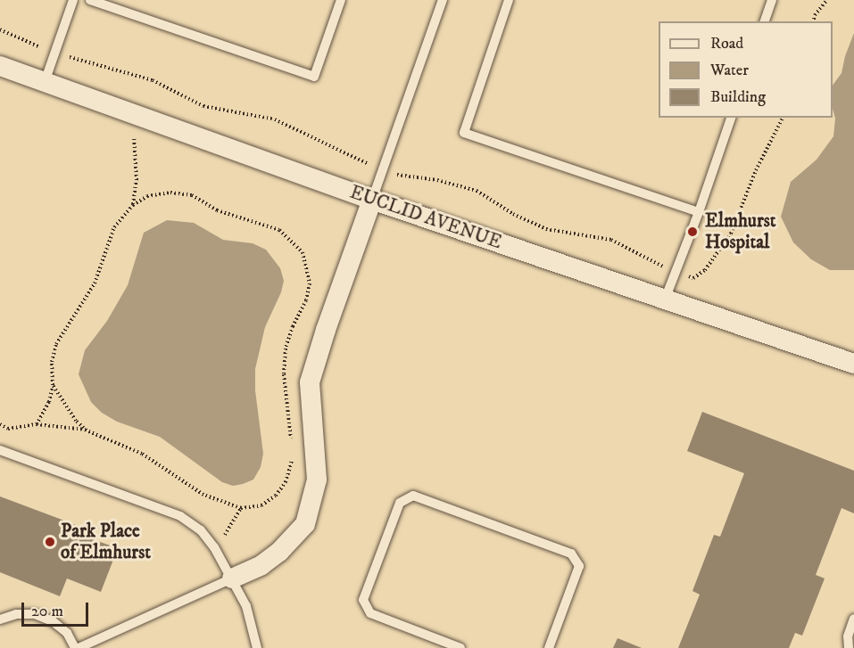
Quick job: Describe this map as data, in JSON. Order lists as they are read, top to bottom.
{
  "streets": {
    "street": ["EUCLID AVENUE"]
  },
  "places": ["Elmhurst Hospital", "Park Place of Elmhurst"],
  "legend": ["Road", "Water", "Building"],
  "scale_bar": "20 m"
}
